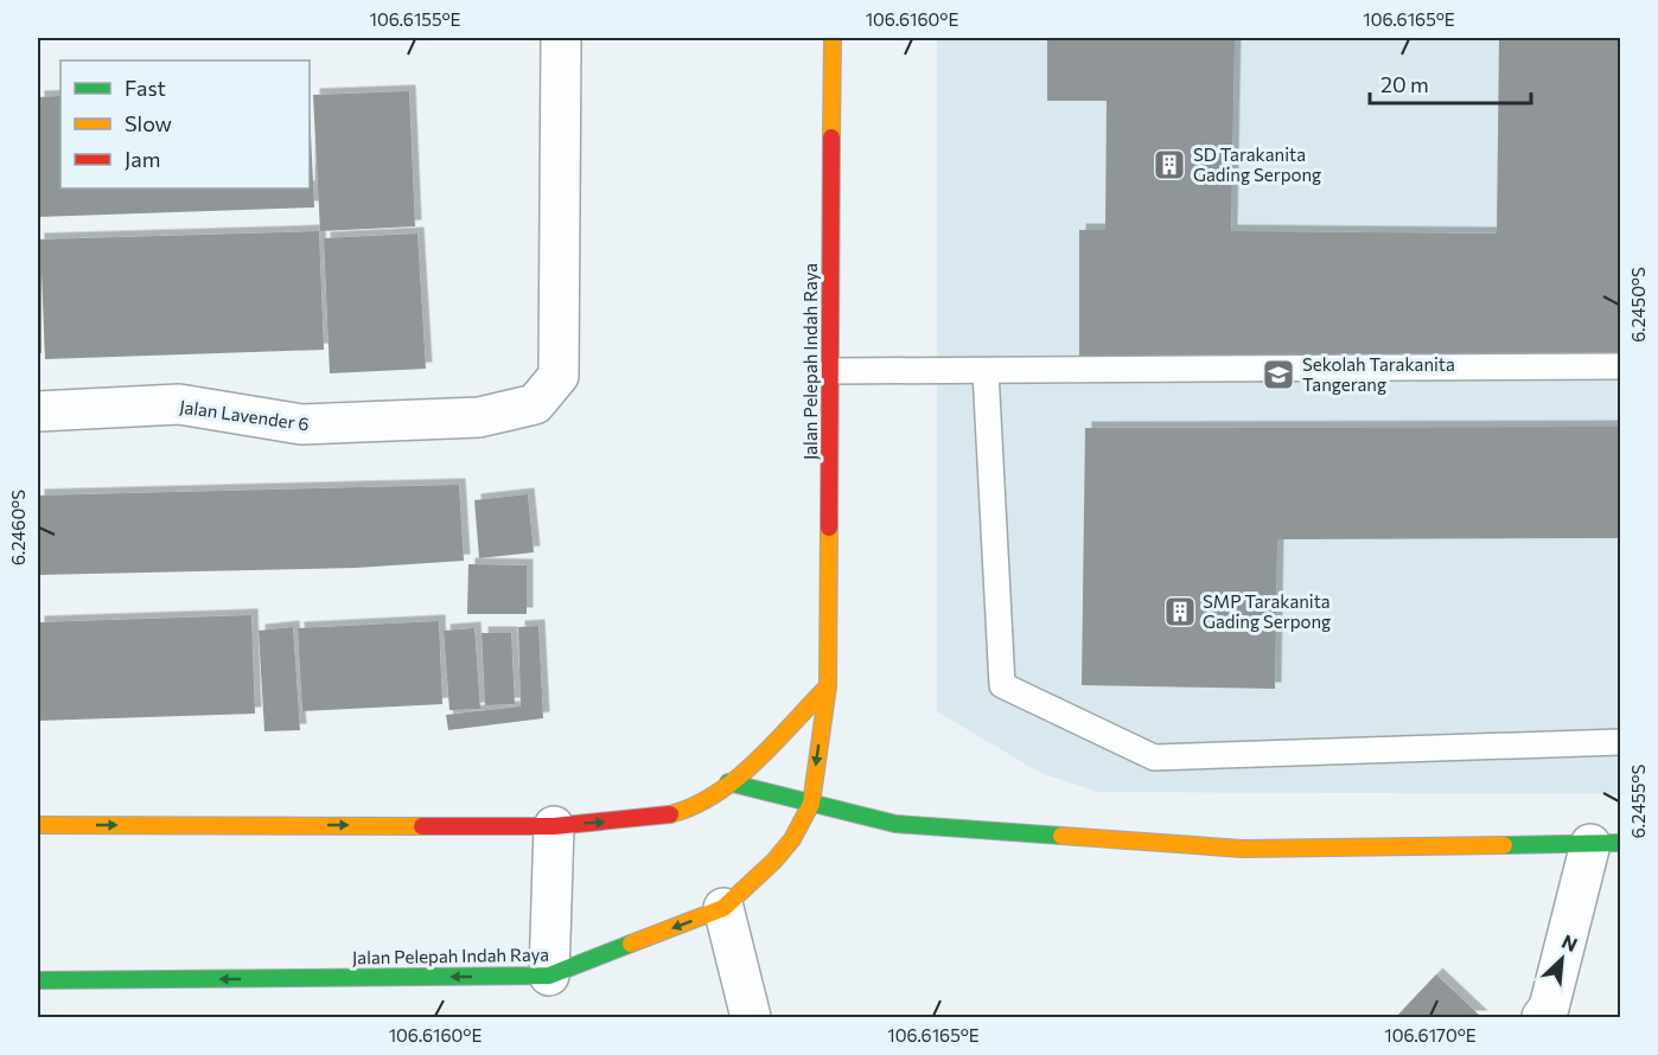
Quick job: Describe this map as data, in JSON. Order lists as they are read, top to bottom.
{
  "streets": {
    "street": ["Jalan Pelepah Indah Raya", "Jalan Lavender 6"]
  },
  "one_way": ["Jalan Pelepah Indah Raya"],
  "places": {
    "building": ["SD Tarakanita Gading Serpong", "SMP Tarakanita Gading Serpong"],
    "school or university": ["Sekolah Tarakanita Tangerang"]
  },
  "legend": ["Fast", "Slow", "Jam"],
  "scale_bar": "20 m",
  "north": "top right",
  "coordinates": [
    "106.6155°E",
    "106.6160°E",
    "106.6165°E",
    "6.2450°S",
    "6.2460°S",
    "6.2455°S",
    "106.6170°E"
  ]
}
